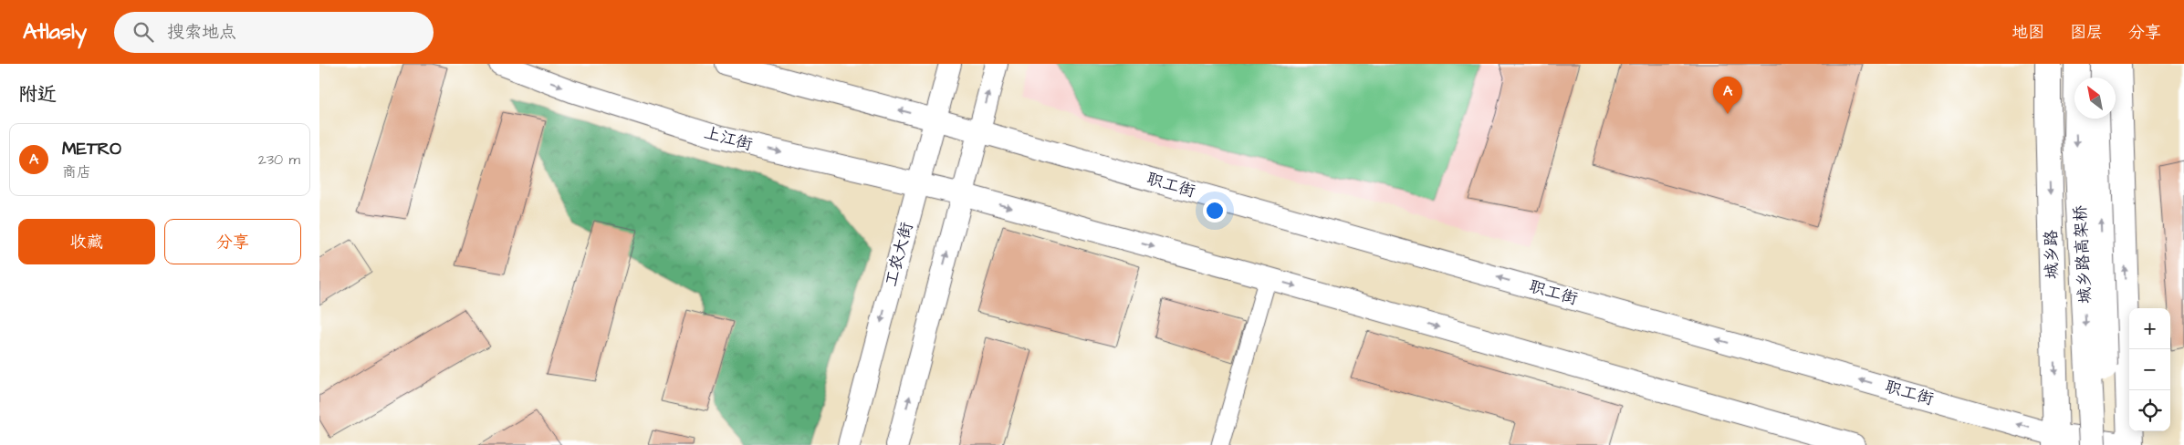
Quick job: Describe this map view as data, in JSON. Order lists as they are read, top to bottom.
{
  "streets": {
    "highway": ["城乡路", "城乡路高架桥"],
    "main road": ["上江街", "职工街", "工农大街"]
  },
  "crossings": [
    ["上江街", "工农大街"],
    ["职工街", "城乡路"]
  ],
  "north": "top left",
  "page": {
    "header": "Atlasly",
    "search": "搜索地点",
    "nav": ["地图", "图层", "分享"],
    "heading": "附近",
    "pins": "A",
    "list": [
      {
        "mark": "A",
        "name": "METRO",
        "note": "商店",
        "value": "230 m"
      }
    ],
    "buttons": ["收藏", "分享"],
    "map_buttons": ["+", "−"]
  }
}
